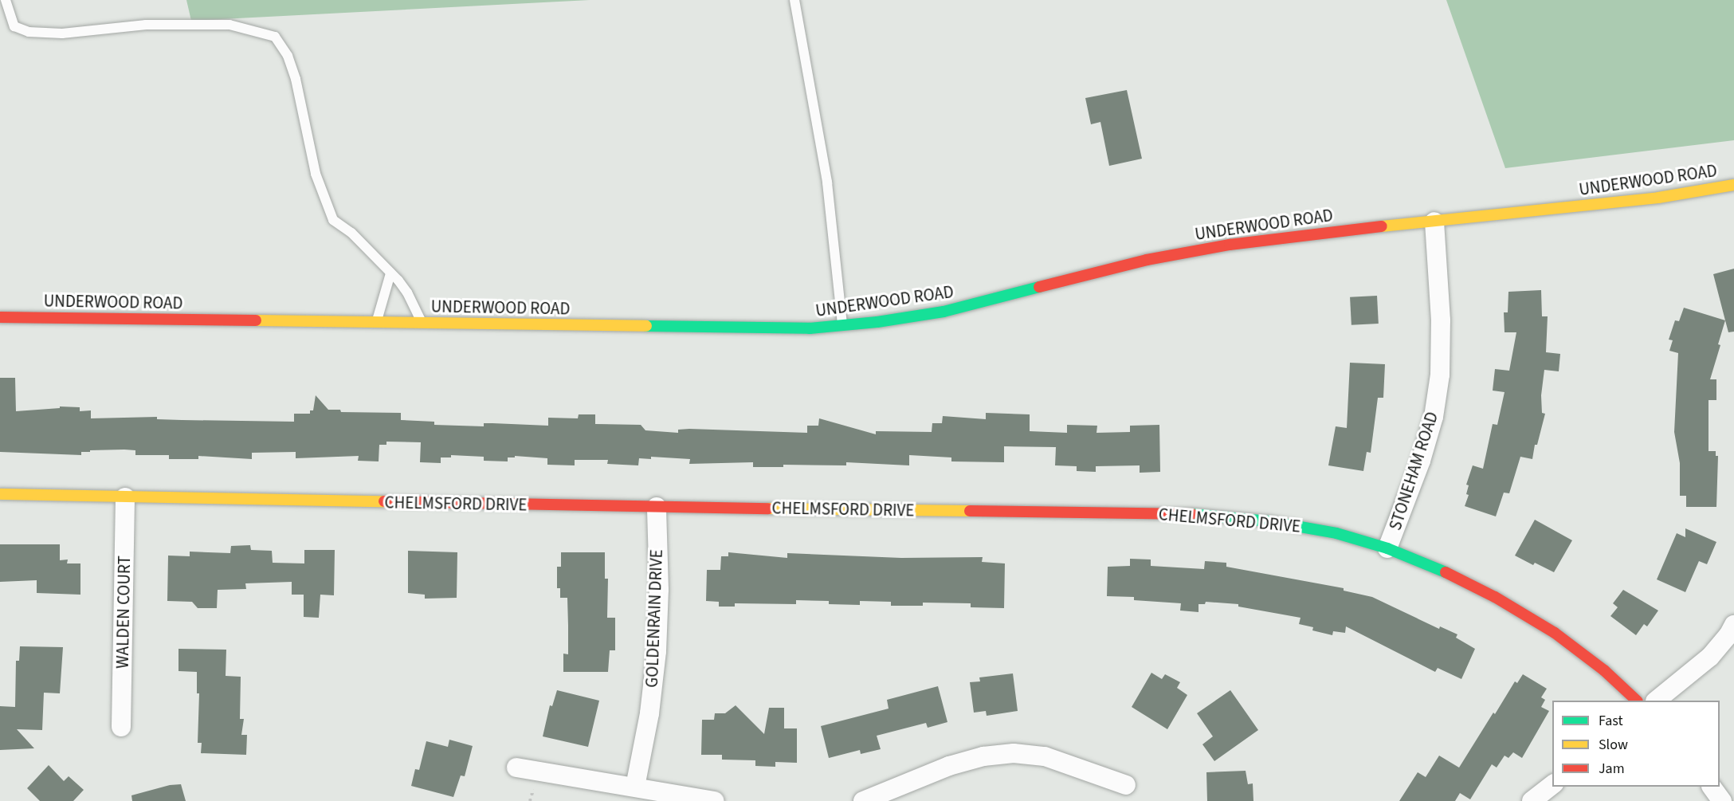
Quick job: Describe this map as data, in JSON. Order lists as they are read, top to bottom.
{
  "streets": {
    "street": [
      "UNDERWOOD ROAD",
      "STONEHAM ROAD",
      "CHELMSFORD DRIVE",
      "WALDEN COURT",
      "GOLDENRAIN DRIVE"
    ]
  },
  "crossings": [
    ["UNDERWOOD ROAD", "STONEHAM ROAD"],
    ["STONEHAM ROAD", "CHELMSFORD DRIVE"],
    ["CHELMSFORD DRIVE", "WALDEN COURT"],
    ["CHELMSFORD DRIVE", "GOLDENRAIN DRIVE"]
  ],
  "legend": ["Fast", "Slow", "Jam"]
}
